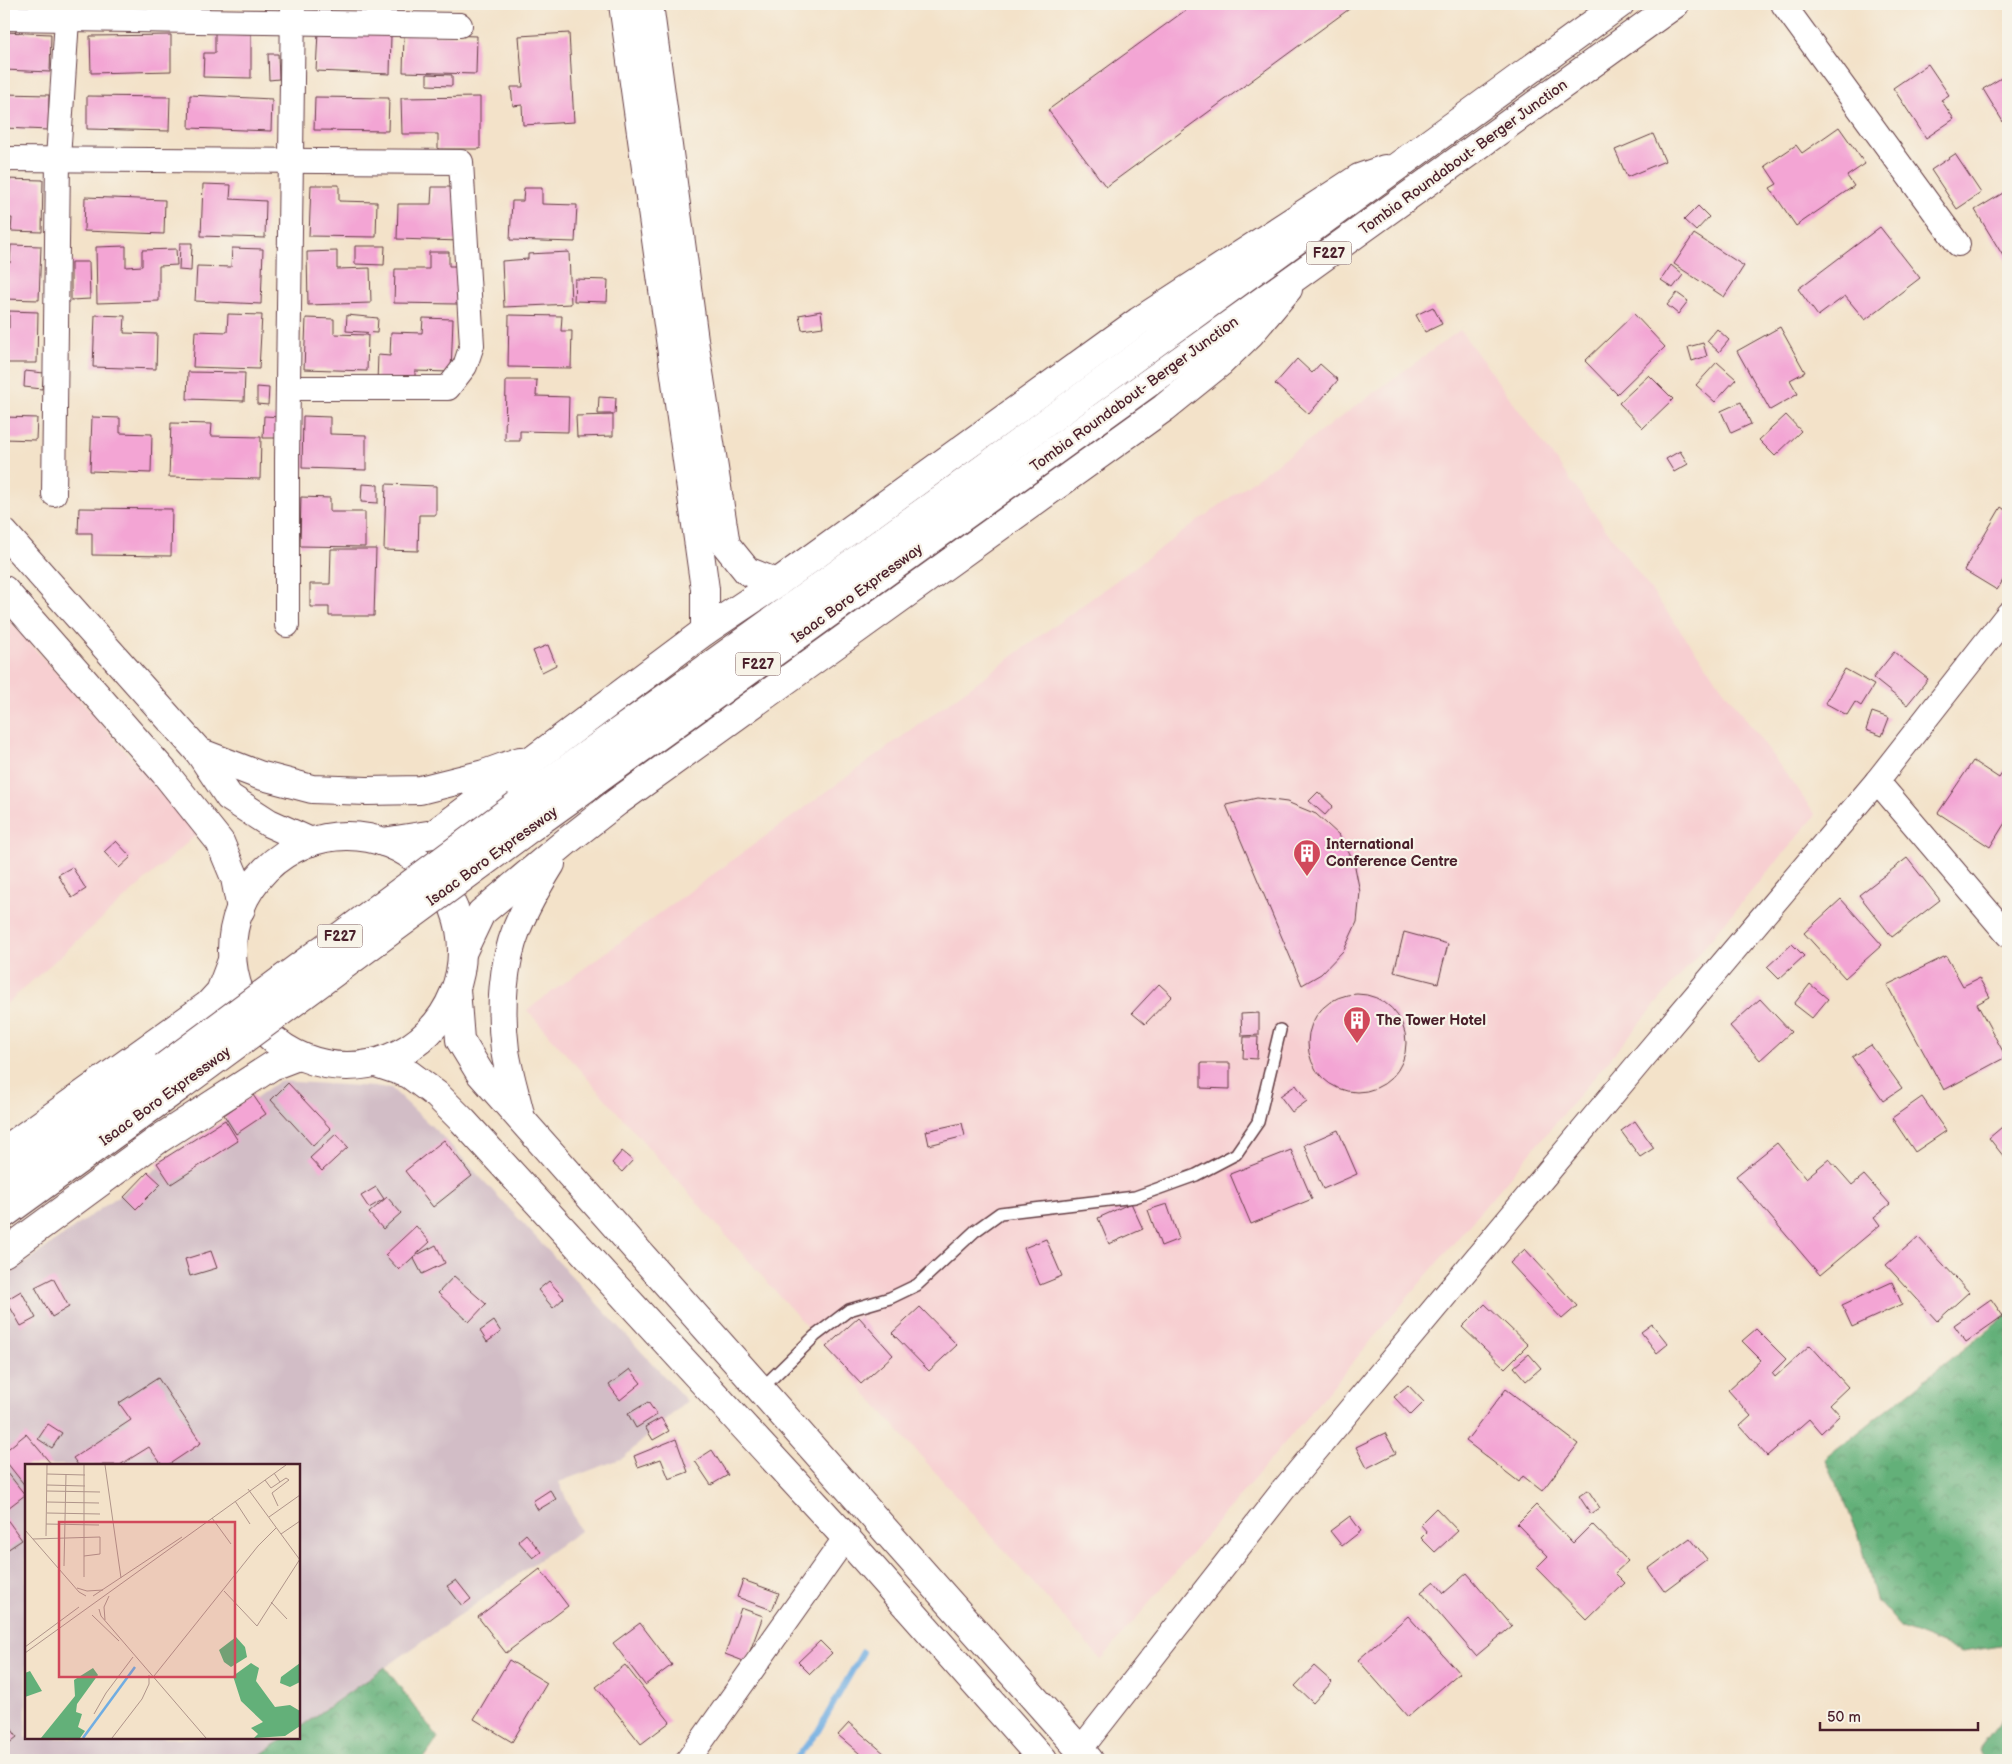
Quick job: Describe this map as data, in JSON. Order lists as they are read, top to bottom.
{
  "streets": {
    "main road": ["Tombia Roundabout- Berger Junction", "F227", "Isaac Boro Expressway"]
  },
  "crossings": [
    ["Tombia Roundabout- Berger Junction", "Isaac Boro Expressway"]
  ],
  "places": {
    "building": ["International Conference Centre", "The Tower Hotel"]
  },
  "scale_bar": "50 m"
}
